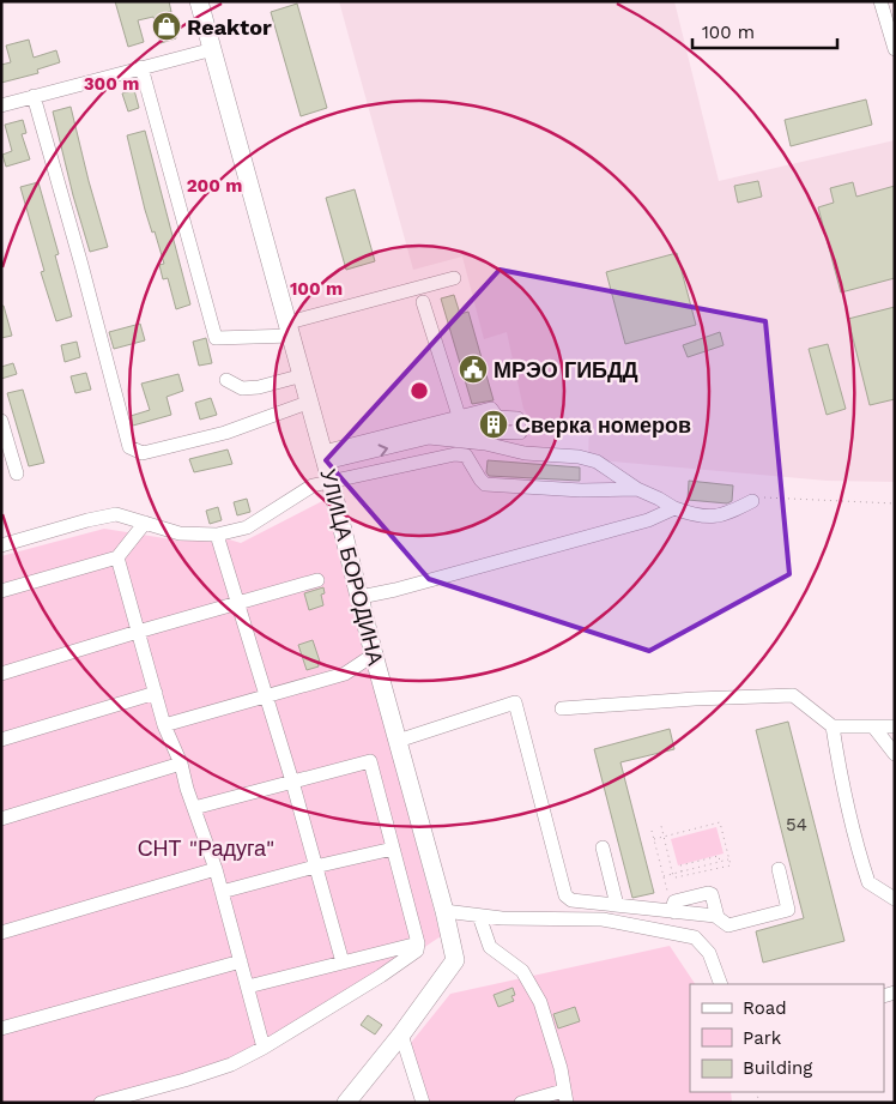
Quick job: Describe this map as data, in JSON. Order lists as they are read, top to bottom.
{
  "streets": {
    "main road": ["УЛИЦА БОРОДИНА"]
  },
  "parks": ["СНТ \"Радуга\""],
  "places": {
    "shop": ["Reaktor"],
    "public building": ["МРЭО ГИБДД"],
    "building": ["Сверка номеров"]
  },
  "house_numbers": ["54"],
  "legend": ["Road", "Park", "Building"],
  "scale_bar": "100 m",
  "rings": ["300 m", "200 m", "100 m"]
}
